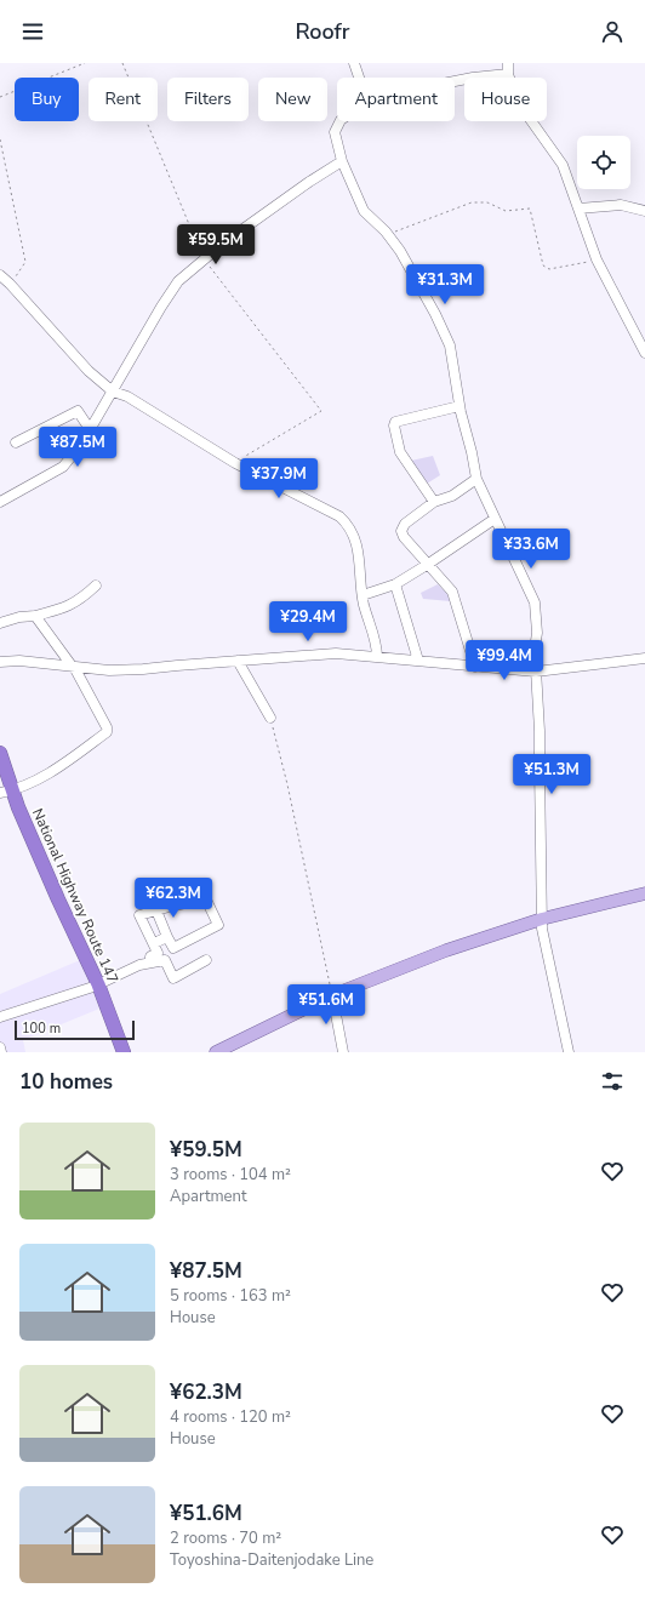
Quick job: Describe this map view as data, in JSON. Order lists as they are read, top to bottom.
{
  "streets": {
    "highway": ["National Highway Route 147"]
  },
  "scale_bar": "100 m",
  "page": {
    "header": "Roofr",
    "chip": [
      "Buy",
      "Rent",
      "Filters",
      "New",
      "Apartment",
      "House"
    ],
    "price": [
      "¥59.5M",
      "¥31.3M",
      "¥87.5M",
      "¥37.9M",
      "¥33.6M",
      "¥29.4M",
      "¥99.4M",
      "¥51.3M",
      "¥62.3M",
      "¥51.6M"
    ],
    "scale": "100 m",
    "heading": "10 homes",
    "list": [
      {
        "name": "¥59.5M",
        "note": "3 rooms · 104 m² · Apartment"
      },
      {
        "name": "¥87.5M",
        "note": "5 rooms · 163 m² · House"
      },
      {
        "name": "¥62.3M",
        "note": "4 rooms · 120 m² · House"
      },
      {
        "name": "¥51.6M",
        "note": "2 rooms · 70 m² · Toyoshina-Daitenjodake Line"
      }
    ]
  }
}
